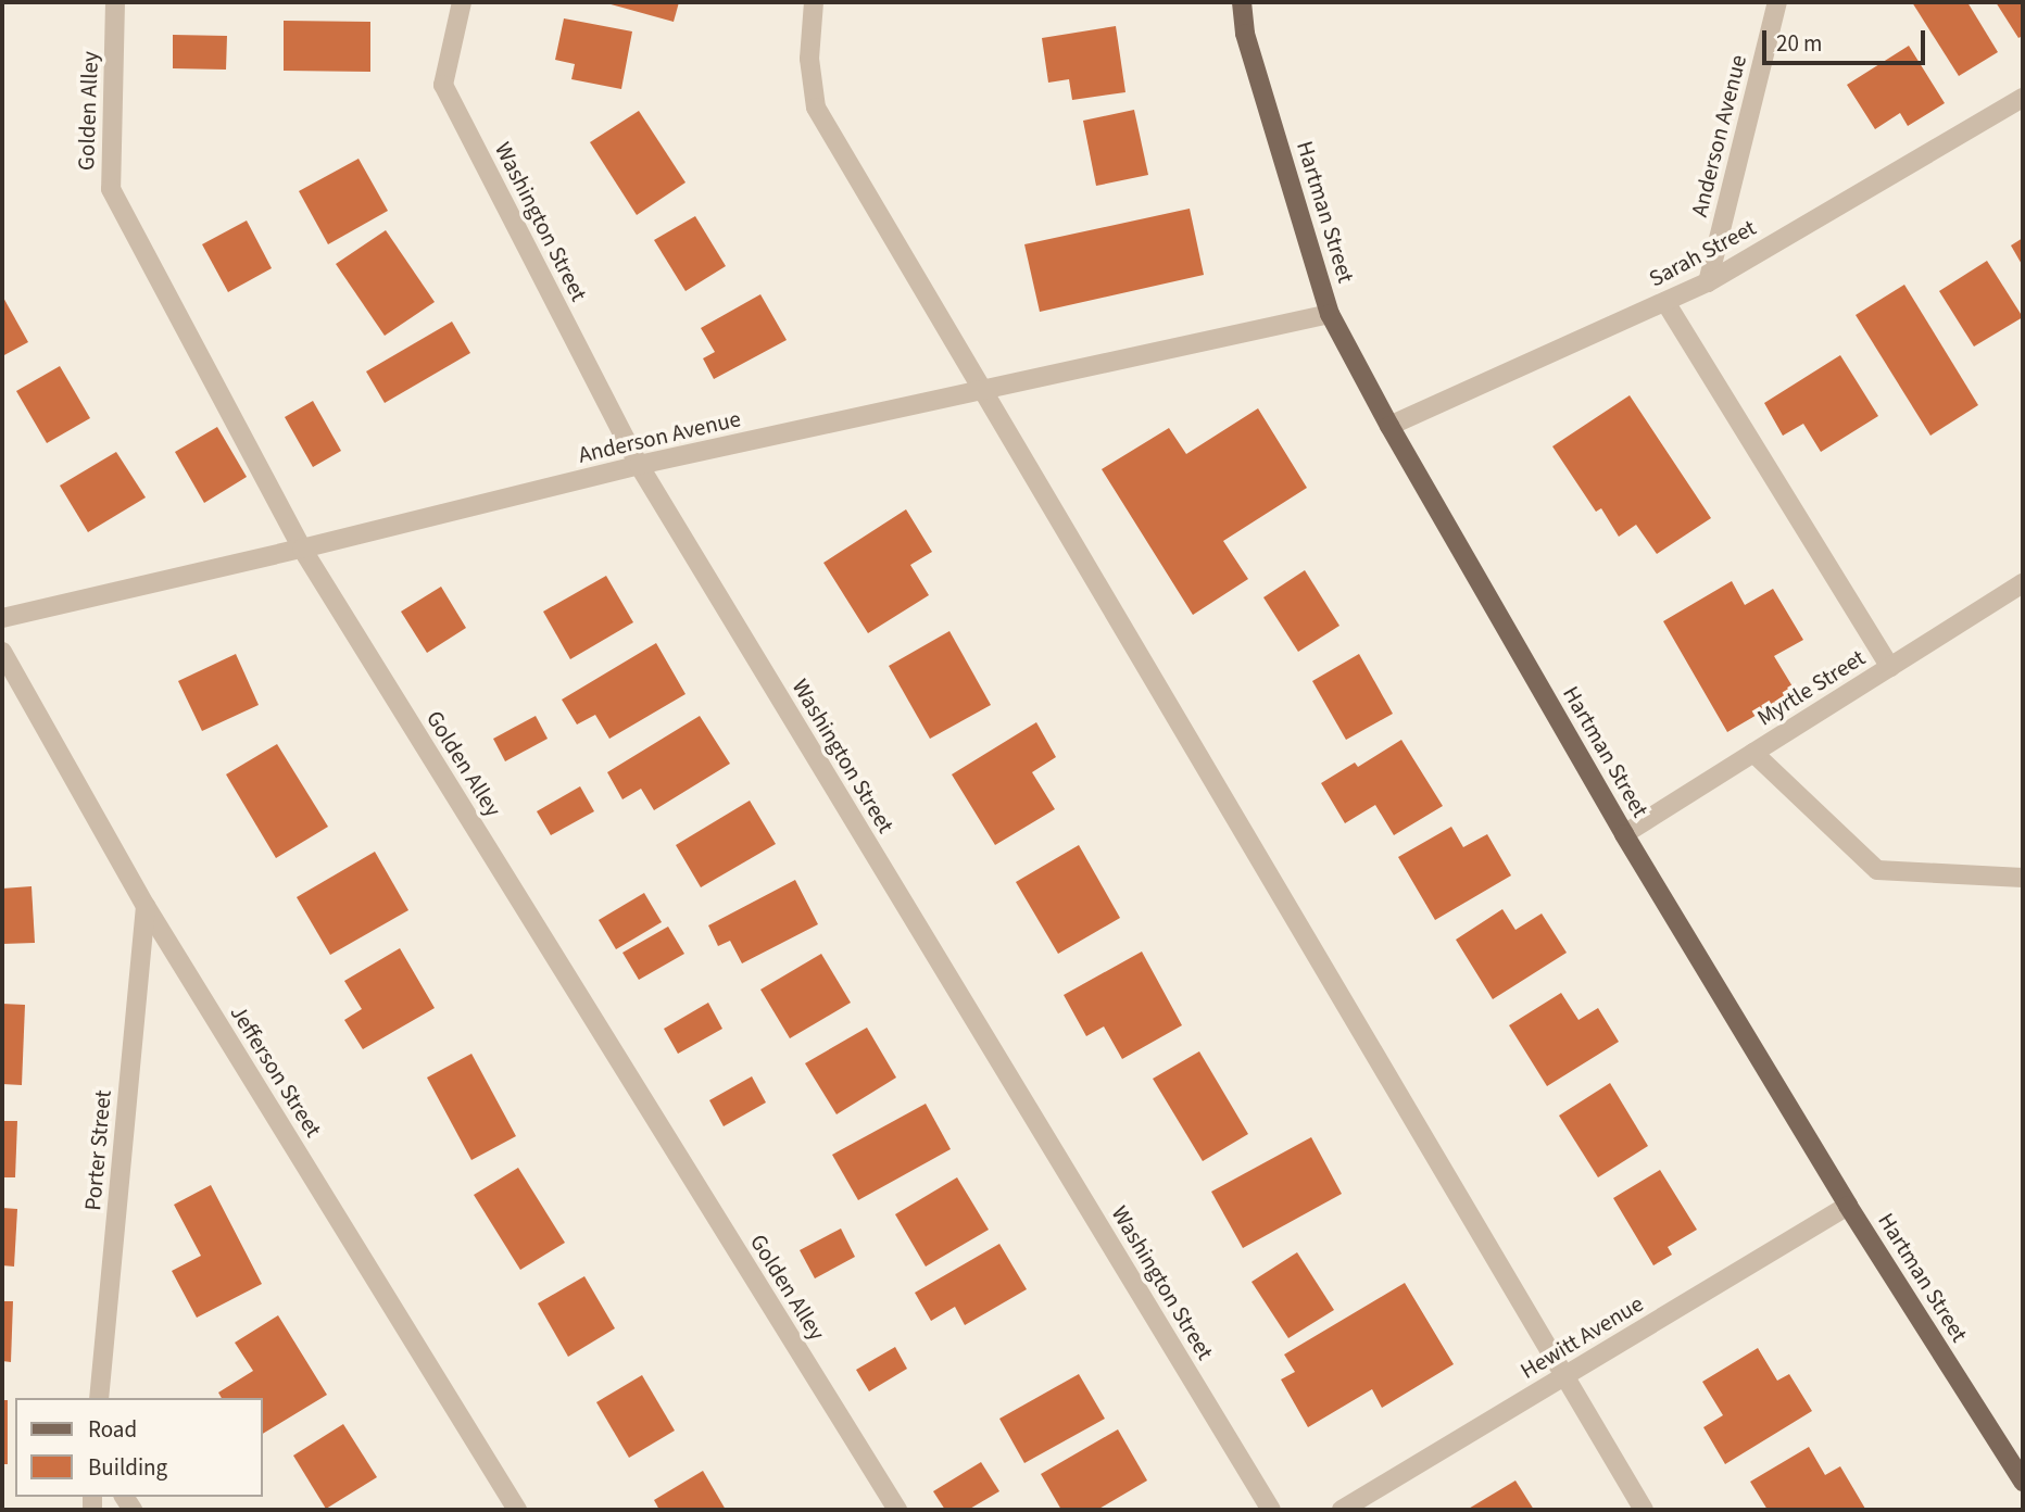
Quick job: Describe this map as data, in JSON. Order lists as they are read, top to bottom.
{
  "streets": {
    "main road": ["Hartman Street"],
    "street": [
      "Golden Alley",
      "Anderson Avenue",
      "Washington Street",
      "Sarah Street",
      "Myrtle Street",
      "Jefferson Street",
      "Porter Street",
      "Hewitt Avenue"
    ]
  },
  "crossings": [
    ["Golden Alley", "Anderson Avenue"],
    ["Anderson Avenue", "Hartman Street"],
    ["Anderson Avenue", "Washington Street"],
    ["Anderson Avenue", "Sarah Street"],
    ["Hartman Street", "Sarah Street"],
    ["Hartman Street", "Myrtle Street"],
    ["Hartman Street", "Hewitt Avenue"],
    ["Jefferson Street", "Porter Street"]
  ],
  "legend": ["Road", "Building"],
  "scale_bar": "20 m"
}
